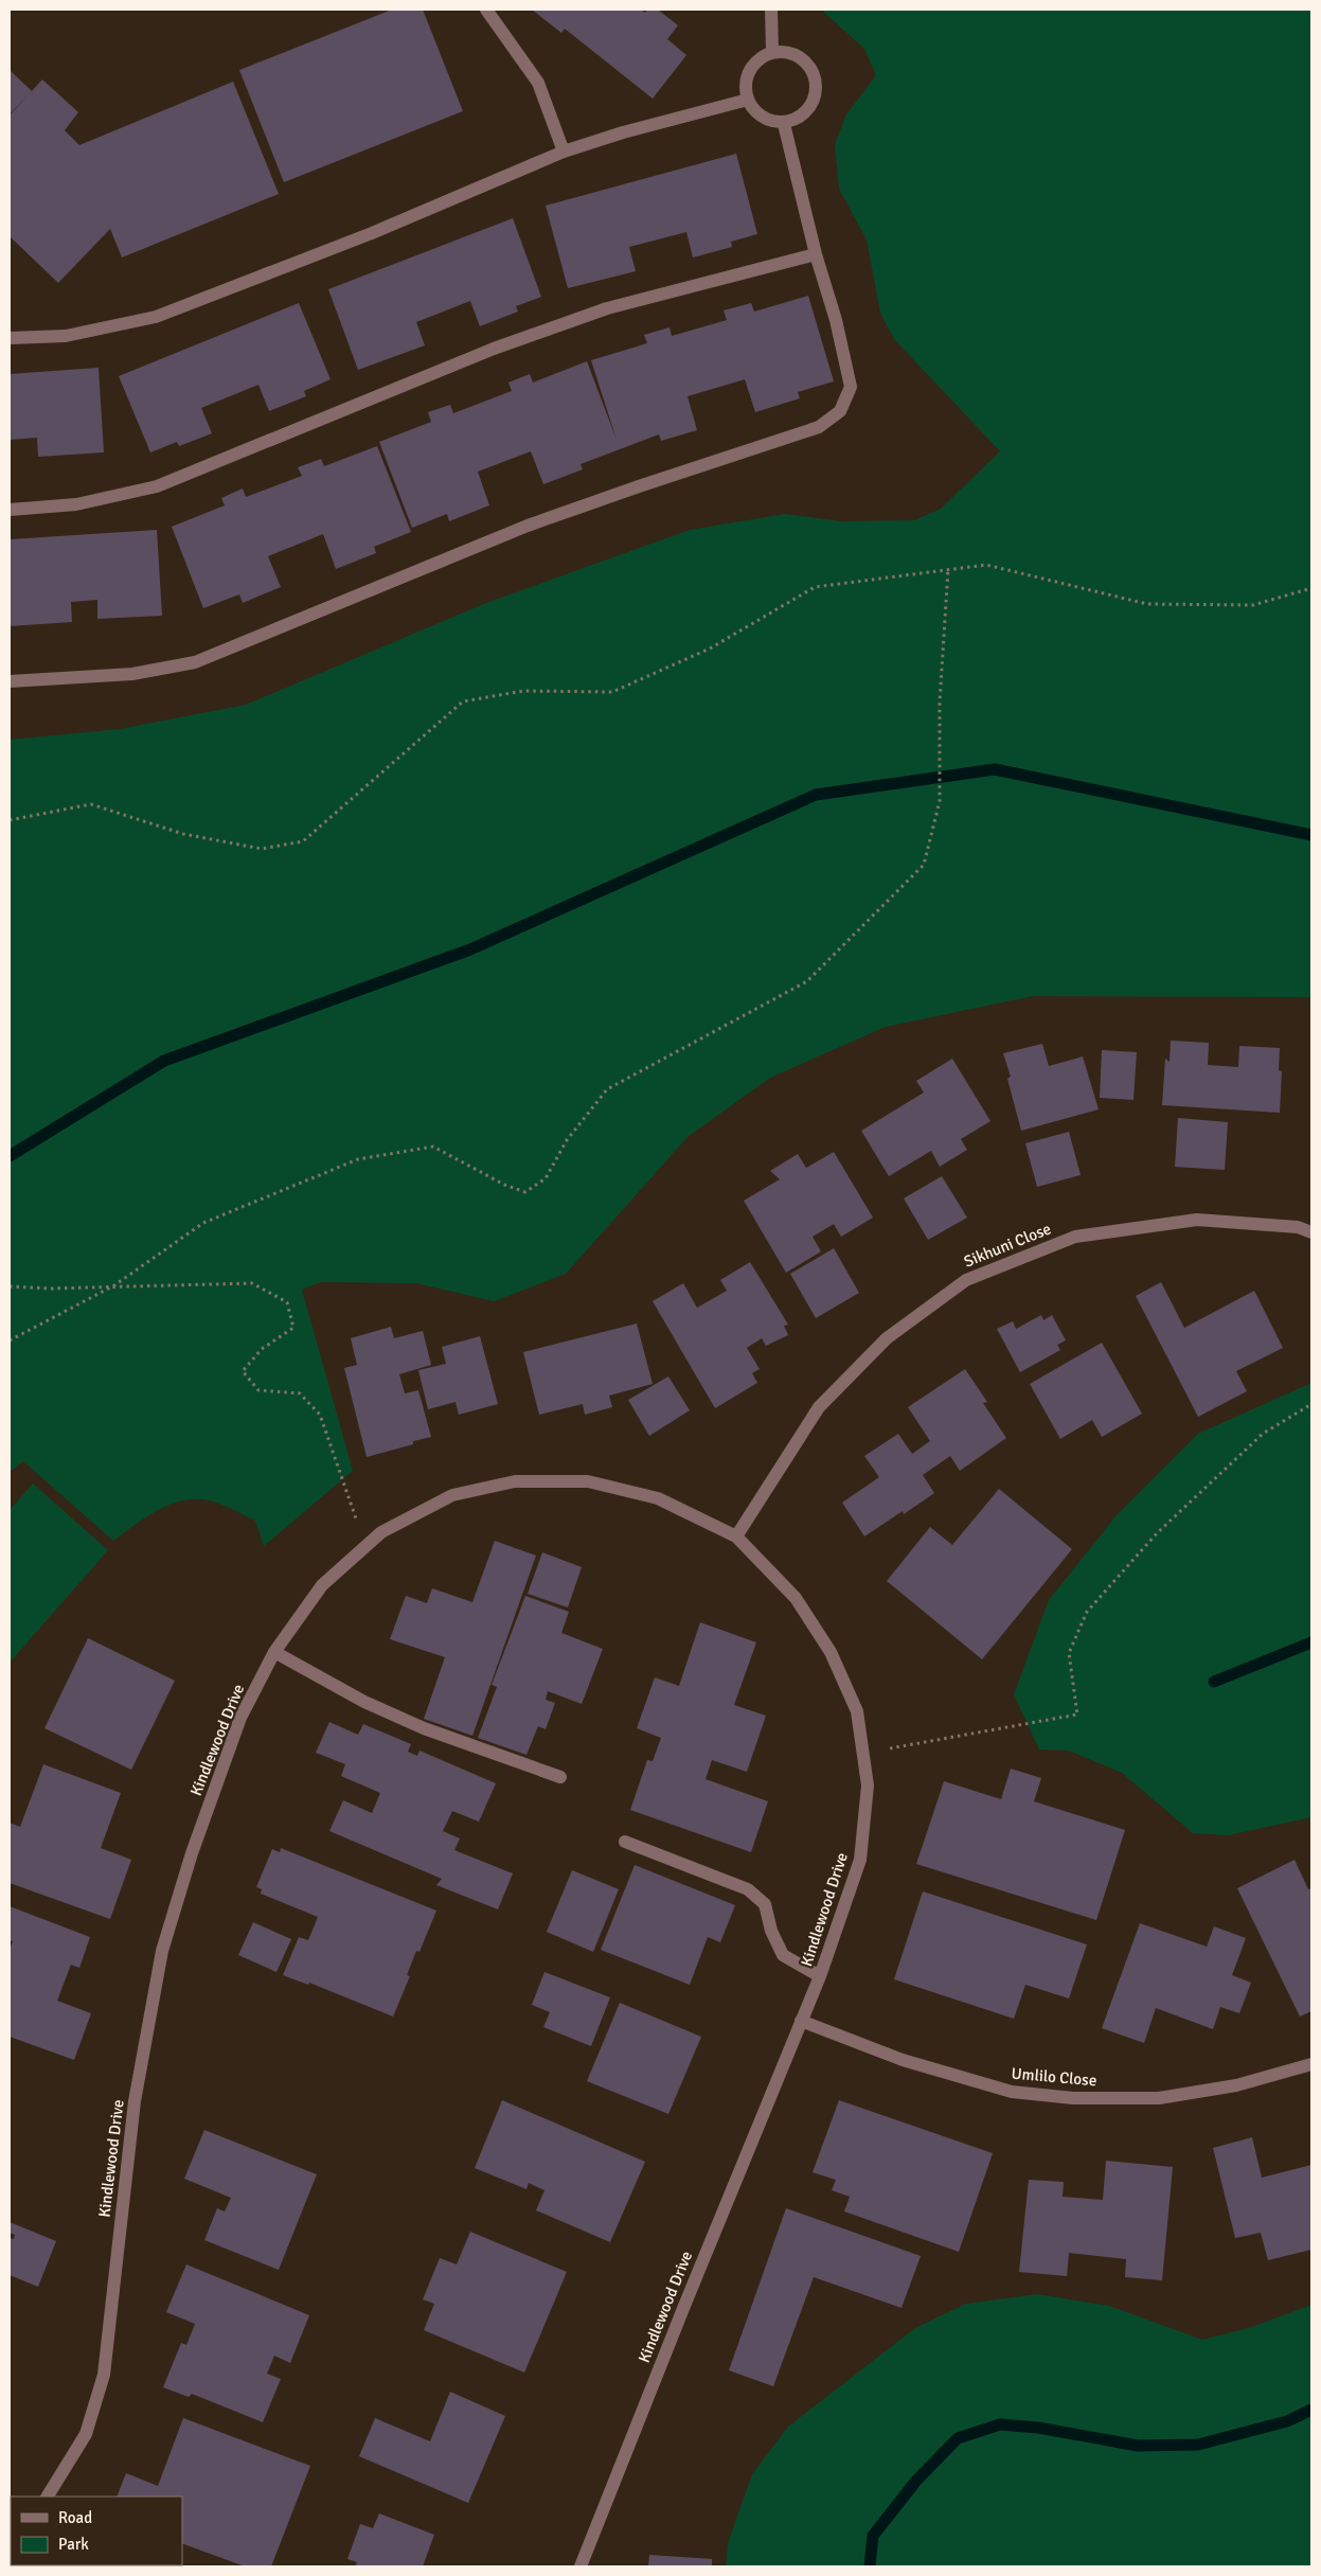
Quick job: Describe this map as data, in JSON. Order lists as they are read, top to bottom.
{
  "streets": {
    "street": ["Sikhuni Close", "Kindlewood Drive", "Umlilo Close"]
  },
  "crossings": [
    ["Sikhuni Close", "Kindlewood Drive"],
    ["Kindlewood Drive", "Umlilo Close"]
  ],
  "legend": ["Road", "Park"]
}
